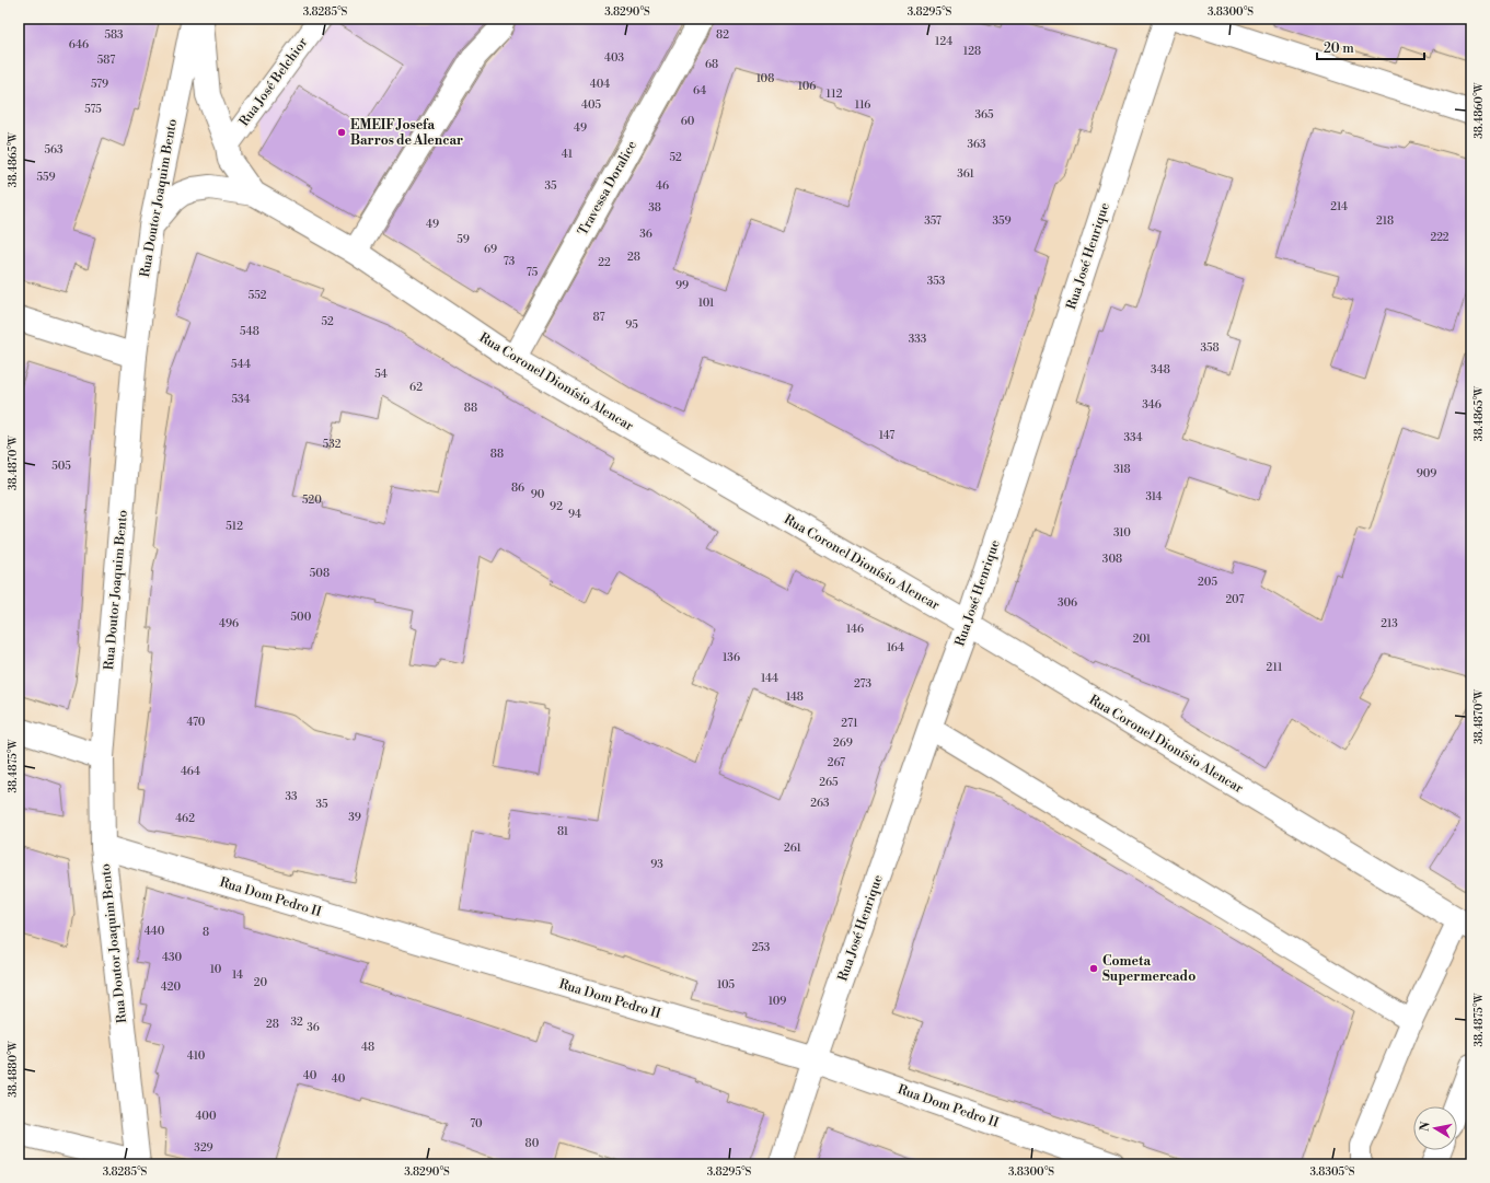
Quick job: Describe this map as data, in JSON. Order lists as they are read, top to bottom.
{
  "streets": {
    "street": [
      "Travessa Doralice",
      "Rua Doutor Joaquim Bento",
      "Rua José Henrique",
      "Rua Coronel Dionísio Alencar",
      "Rua Dom Pedro II"
    ],
    "lane": ["Rua José Belchior"]
  },
  "crossings": [
    ["Rua José Belchior", "Rua Coronel Dionísio Alencar"],
    ["Travessa Doralice", "Rua Coronel Dionísio Alencar"],
    ["Rua Doutor Joaquim Bento", "Rua Coronel Dionísio Alencar"],
    ["Rua Doutor Joaquim Bento", "Rua Dom Pedro II"],
    ["Rua José Henrique", "Rua Coronel Dionísio Alencar"],
    ["Rua José Henrique", "Rua Dom Pedro II"]
  ],
  "places": ["EMEIF Josefa Barros de Alencar", "Cometa Supermercado"],
  "house_numbers": [
    "583",
    "82",
    "124",
    "646",
    "128",
    "403",
    "587",
    "68",
    "108",
    "579",
    "404",
    "106",
    "64",
    "112",
    "405",
    "116",
    "575",
    "365",
    "60",
    "49",
    "363",
    "563",
    "41",
    "52",
    "361",
    "559",
    "35",
    "46",
    "214",
    "38",
    "357",
    "359",
    "218",
    "49",
    "36",
    "222",
    "59",
    "69",
    "28",
    "73",
    "22",
    "75",
    "353",
    "99",
    "552",
    "101",
    "87",
    "52",
    "95",
    "548",
    "333",
    "358",
    "544",
    "348",
    "54",
    "62",
    "534",
    "346",
    "88",
    "147",
    "334",
    "532",
    "88",
    "505",
    "318",
    "909",
    "86",
    "90",
    "314",
    "520",
    "92",
    "94",
    "512",
    "310",
    "308",
    "508",
    "205",
    "207",
    "306",
    "500",
    "496",
    "213",
    "146",
    "201",
    "164",
    "136",
    "211",
    "144",
    "273",
    "148",
    "470",
    "271",
    "269",
    "267",
    "464",
    "265",
    "33",
    "263",
    "35",
    "39",
    "462",
    "81",
    "261",
    "93",
    "440",
    "8",
    "253",
    "430",
    "10",
    "14",
    "20",
    "105",
    "420",
    "109",
    "32",
    "28",
    "36",
    "48",
    "410",
    "40",
    "40",
    "400",
    "70",
    "80",
    "329"
  ],
  "scale_bar": "20 m",
  "north": "left",
  "coordinates": [
    "3.8285°S",
    "3.8290°S",
    "3.8295°S",
    "3.8300°S",
    "38.4860°W",
    "38.4865°W",
    "38.4870°W",
    "38.4875°W",
    "38.4880°W",
    "3.8305°S"
  ]
}
